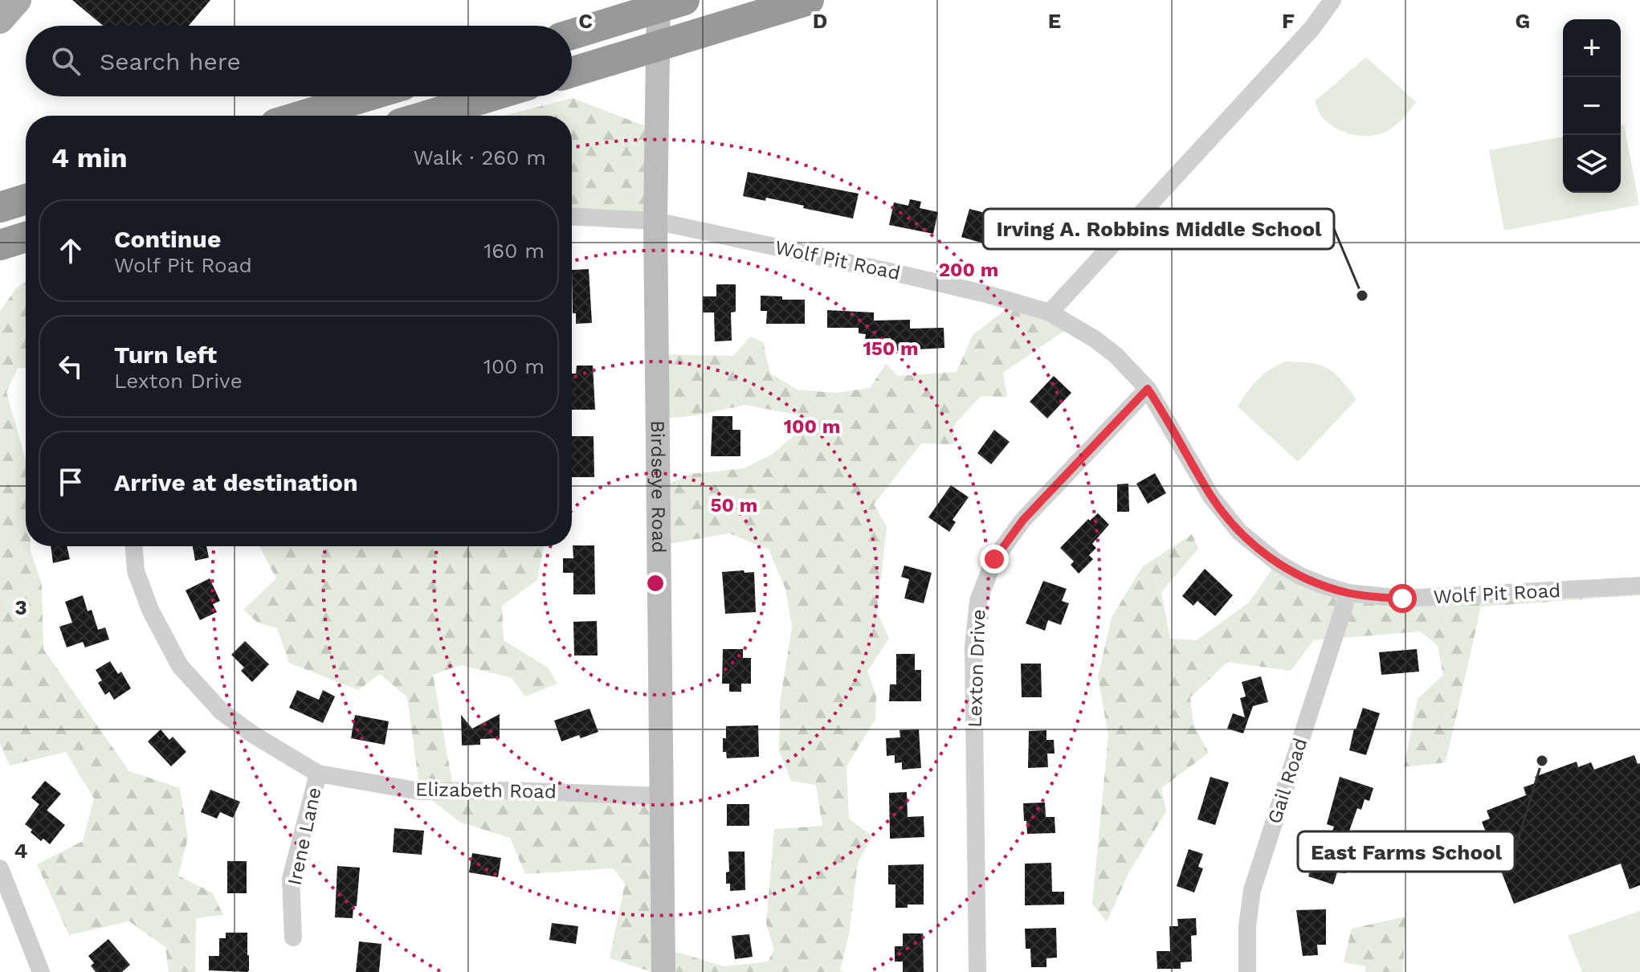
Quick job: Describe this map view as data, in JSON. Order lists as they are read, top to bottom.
{
  "streets": {
    "main road": ["Birdseye Road"],
    "street": [
      "Wolf Pit Road",
      "Lexton Drive",
      "Gail Road",
      "Elizabeth Road",
      "Irene Lane"
    ]
  },
  "crossings": [
    ["Wolf Pit Road", "Birdseye Road"],
    ["Wolf Pit Road", "Lexton Drive"],
    ["Wolf Pit Road", "Gail Road"],
    ["Birdseye Road", "Elizabeth Road"],
    ["Elizabeth Road", "Irene Lane"]
  ],
  "places": ["Irving A. Robbins Middle School", "East Farms School"],
  "page": {
    "map_buttons": ["+", "−"],
    "search": "Search here",
    "heading": ["4 min", "Walk · 260 m"],
    "list": [
      ["Continue", "Wolf Pit Road", "160 m"],
      ["Turn left", "Lexton Drive", "100 m"],
      "Arrive at destination"
    ]
  },
  "grid": {
    "columns": [
      "C",
      "D",
      "E",
      "F",
      "G"
    ],
    "rows": ["3", "4"]
  },
  "rings": [
    "200 m",
    "150 m",
    "100 m",
    "50 m"
  ]
}
